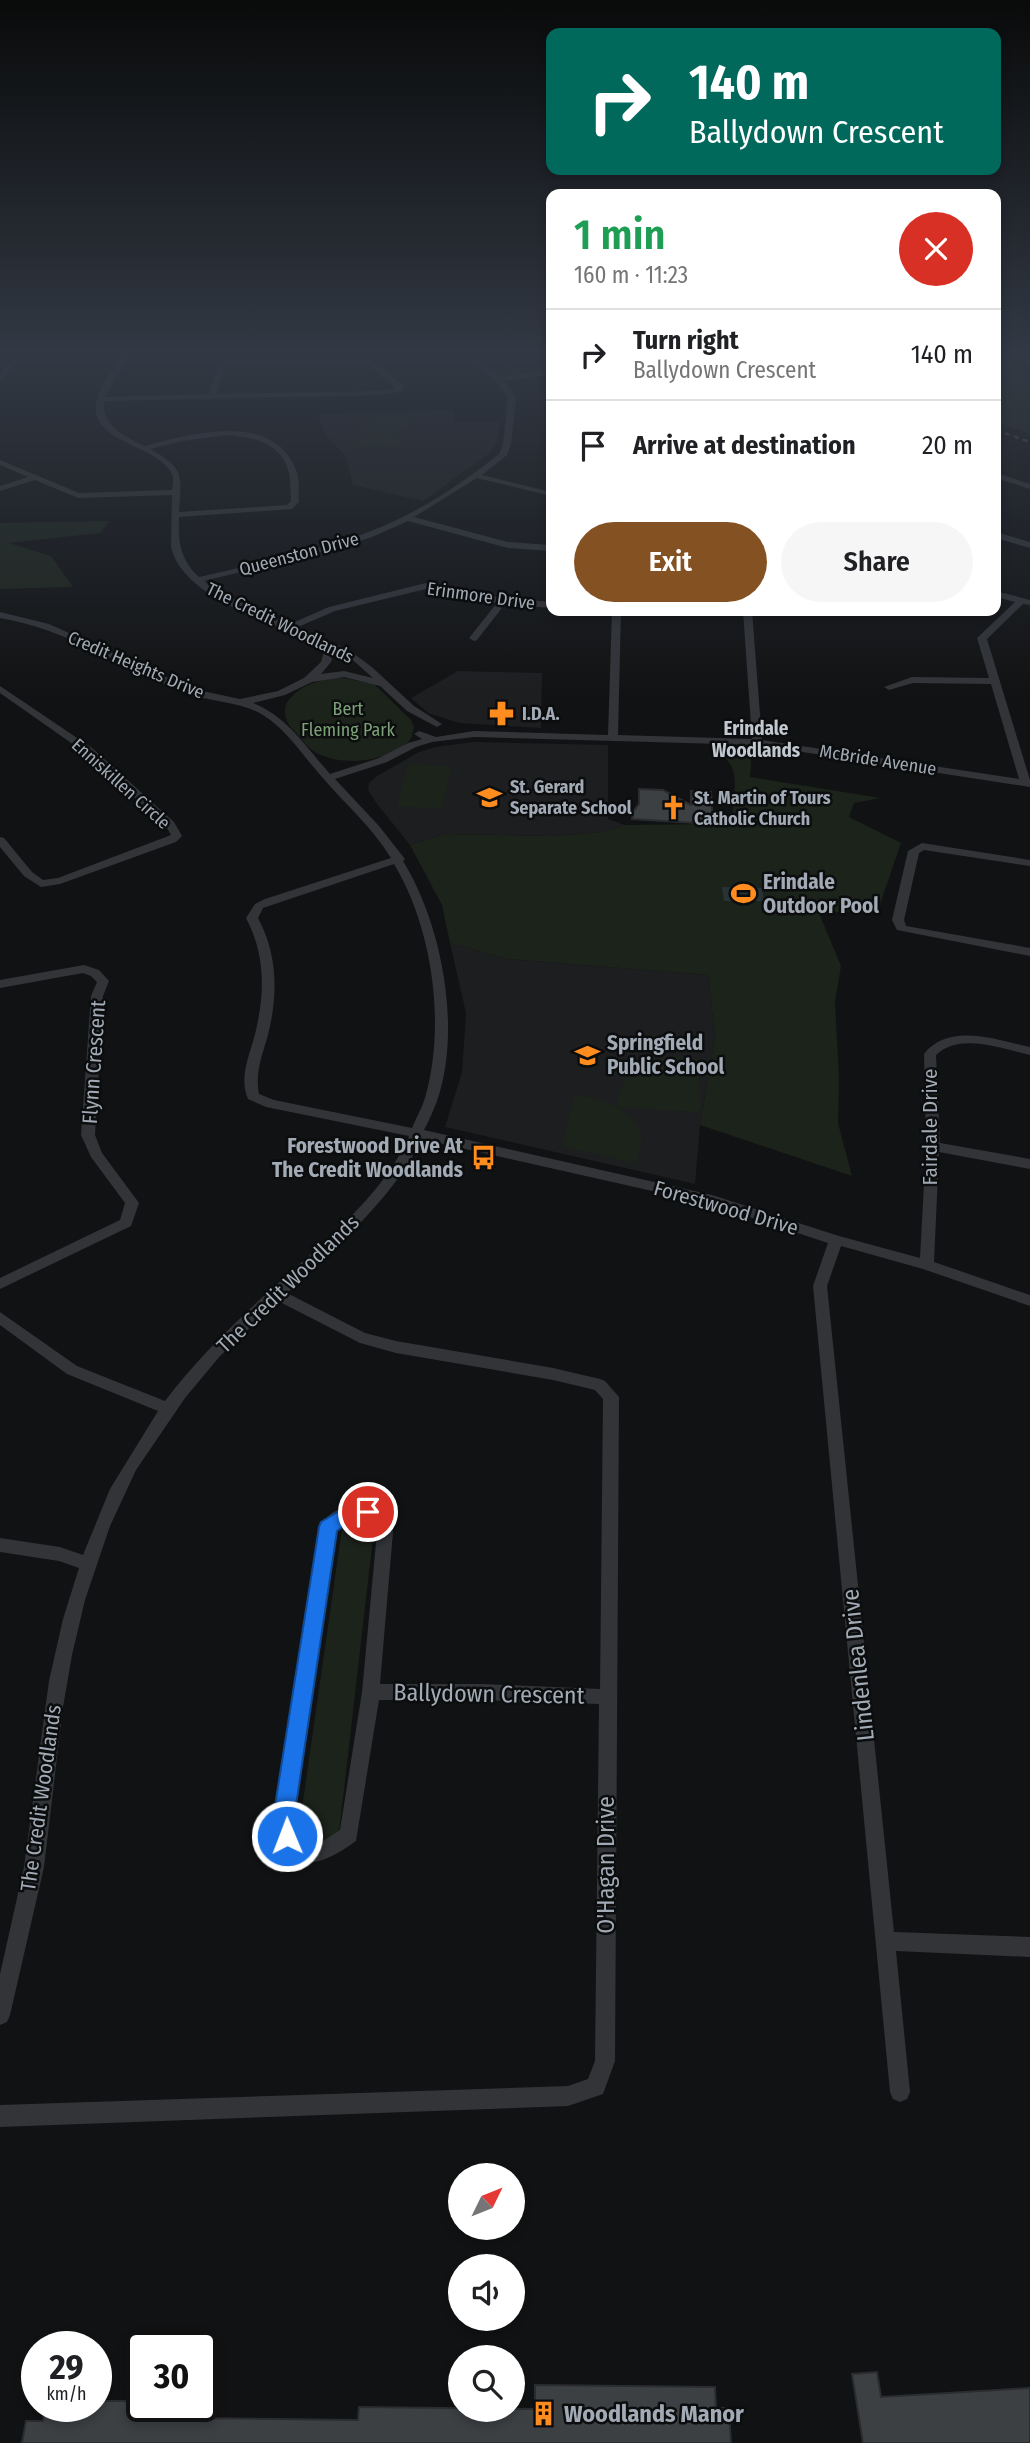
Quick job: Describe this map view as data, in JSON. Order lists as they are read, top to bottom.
{
  "streets": {
    "street": [
      "Queenston Drive",
      "Erinmore Drive",
      "The Credit Woodlands",
      "Credit Heights Drive",
      "McBride Avenue",
      "Enniskillen Circle",
      "Flynn Crescent",
      "Fairdale Drive",
      "Forestwood Drive",
      "Lindenlea Drive",
      "Ballydown Crescent",
      "O'Hagan Drive"
    ]
  },
  "crossings": [
    ["Queenston Drive", "The Credit Woodlands"],
    ["Erinmore Drive", "The Credit Woodlands"],
    ["The Credit Woodlands", "Credit Heights Drive"],
    ["The Credit Woodlands", "McBride Avenue"],
    ["The Credit Woodlands", "Forestwood Drive"],
    ["The Credit Woodlands", "O'Hagan Drive"],
    ["Credit Heights Drive", "McBride Avenue"],
    ["Fairdale Drive", "Forestwood Drive"],
    ["Forestwood Drive", "Lindenlea Drive"],
    ["Ballydown Crescent", "O'Hagan Drive"]
  ],
  "districts": ["Erindale Woodlands"],
  "parks": ["Bert Fleming Park"],
  "places": {
    "pharmacy": ["I.D.A."],
    "school or university": ["St. Gerard Separate School", "Springfield Public School"],
    "church": ["St. Martin of Tours Catholic Church"],
    "sports": ["Erindale Outdoor Pool"],
    "bus stop": ["Forestwood Drive At The Credit Woodlands"],
    "building": ["Woodlands Manor"]
  },
  "north": "top right",
  "page": {
    "turn": ["140 m", "Ballydown Crescent"],
    "heading": ["1 min", "160 m · 11:23"],
    "list": [
      {
        "name": "Turn right",
        "note": "Ballydown Crescent",
        "value": "140 m"
      },
      {
        "name": "Arrive at destination",
        "value": "20 m"
      }
    ],
    "buttons": ["Exit", "Share"],
    "speed": "29 km/h",
    "limit": "30"
  }
}
